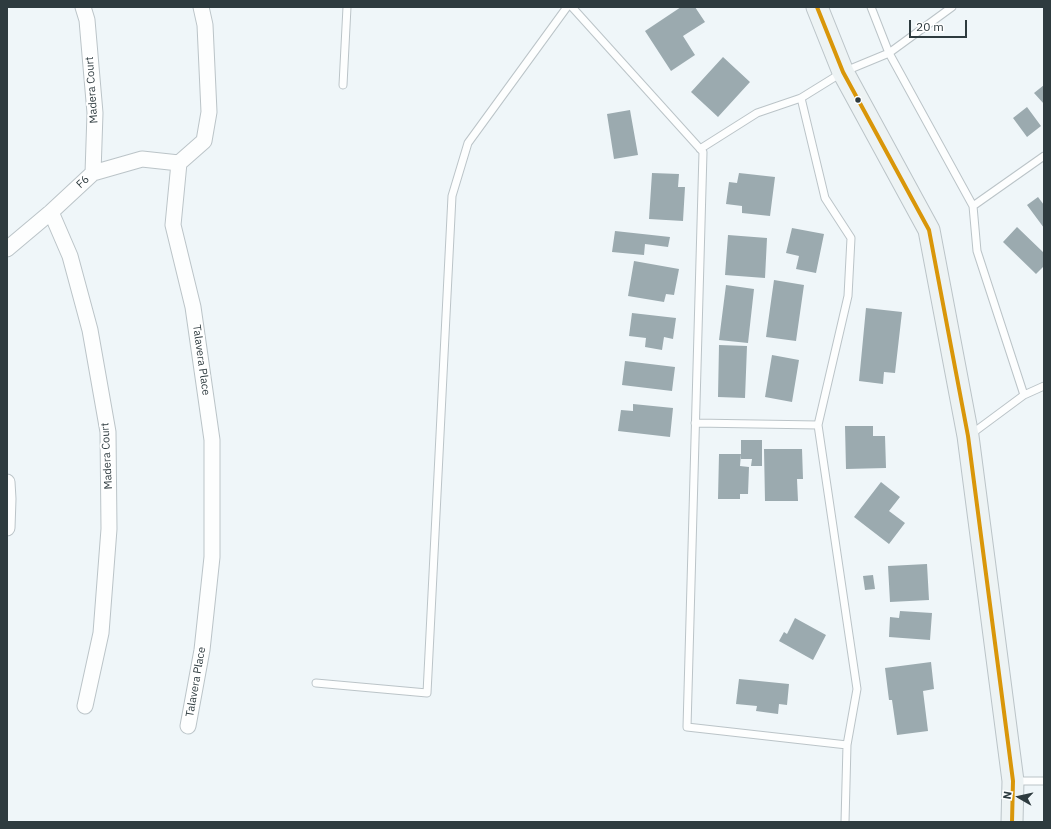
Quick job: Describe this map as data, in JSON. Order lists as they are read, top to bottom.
{
  "streets": {
    "street": ["Madera Court", "F6", "Talavera Place"]
  },
  "crossings": [
    ["Madera Court", "F6"],
    ["F6", "Talavera Place"]
  ],
  "lines": ["transit line 20"],
  "scale_bar": "20 m",
  "north": "left"
}
